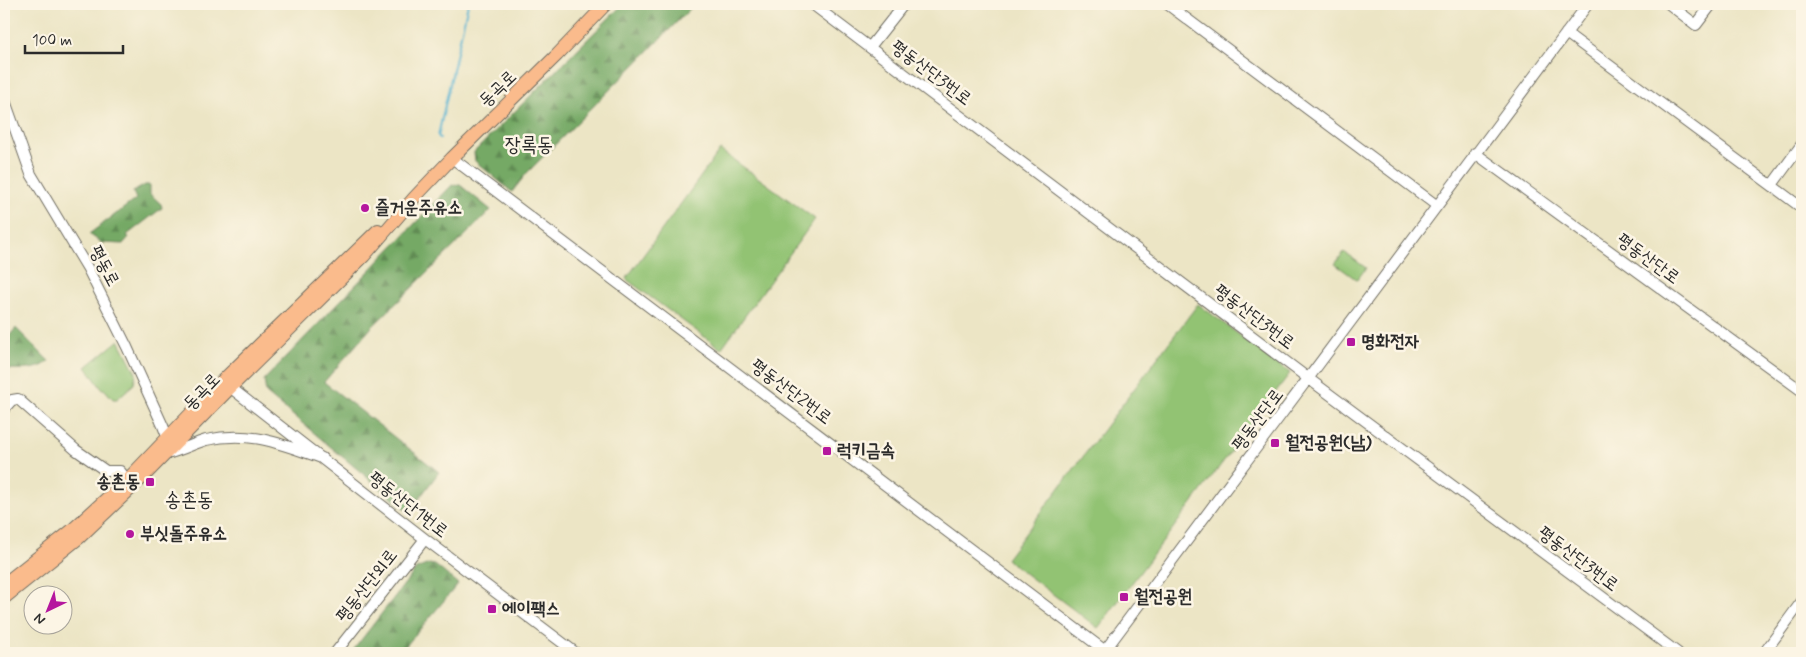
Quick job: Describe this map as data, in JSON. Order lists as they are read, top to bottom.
{
  "streets": {
    "main road": ["동곡로"],
    "street": [
      "평동산단3번로",
      "평동산단로",
      "평동로",
      "평동산단2번로",
      "평동산단1번로",
      "평동산단외로"
    ]
  },
  "crossings": [
    ["평동산단3번로", "평동산단로"],
    ["동곡로", "평동로"],
    ["동곡로", "평동산단2번로"],
    ["동곡로", "평동산단1번로"],
    ["평동산단로", "평동산단2번로"],
    ["평동산단1번로", "평동산단외로"]
  ],
  "districts": ["장록동", "송촌동"],
  "places": {
    "other": ["즐거운주유소", "부싯돌주유소"],
    "transit": [
      "명화전자",
      "월전공원(남)",
      "럭키금속",
      "송촌동",
      "월전공원",
      "에이팩스"
    ]
  },
  "scale_bar": "100 m",
  "north": "bottom left"
}
